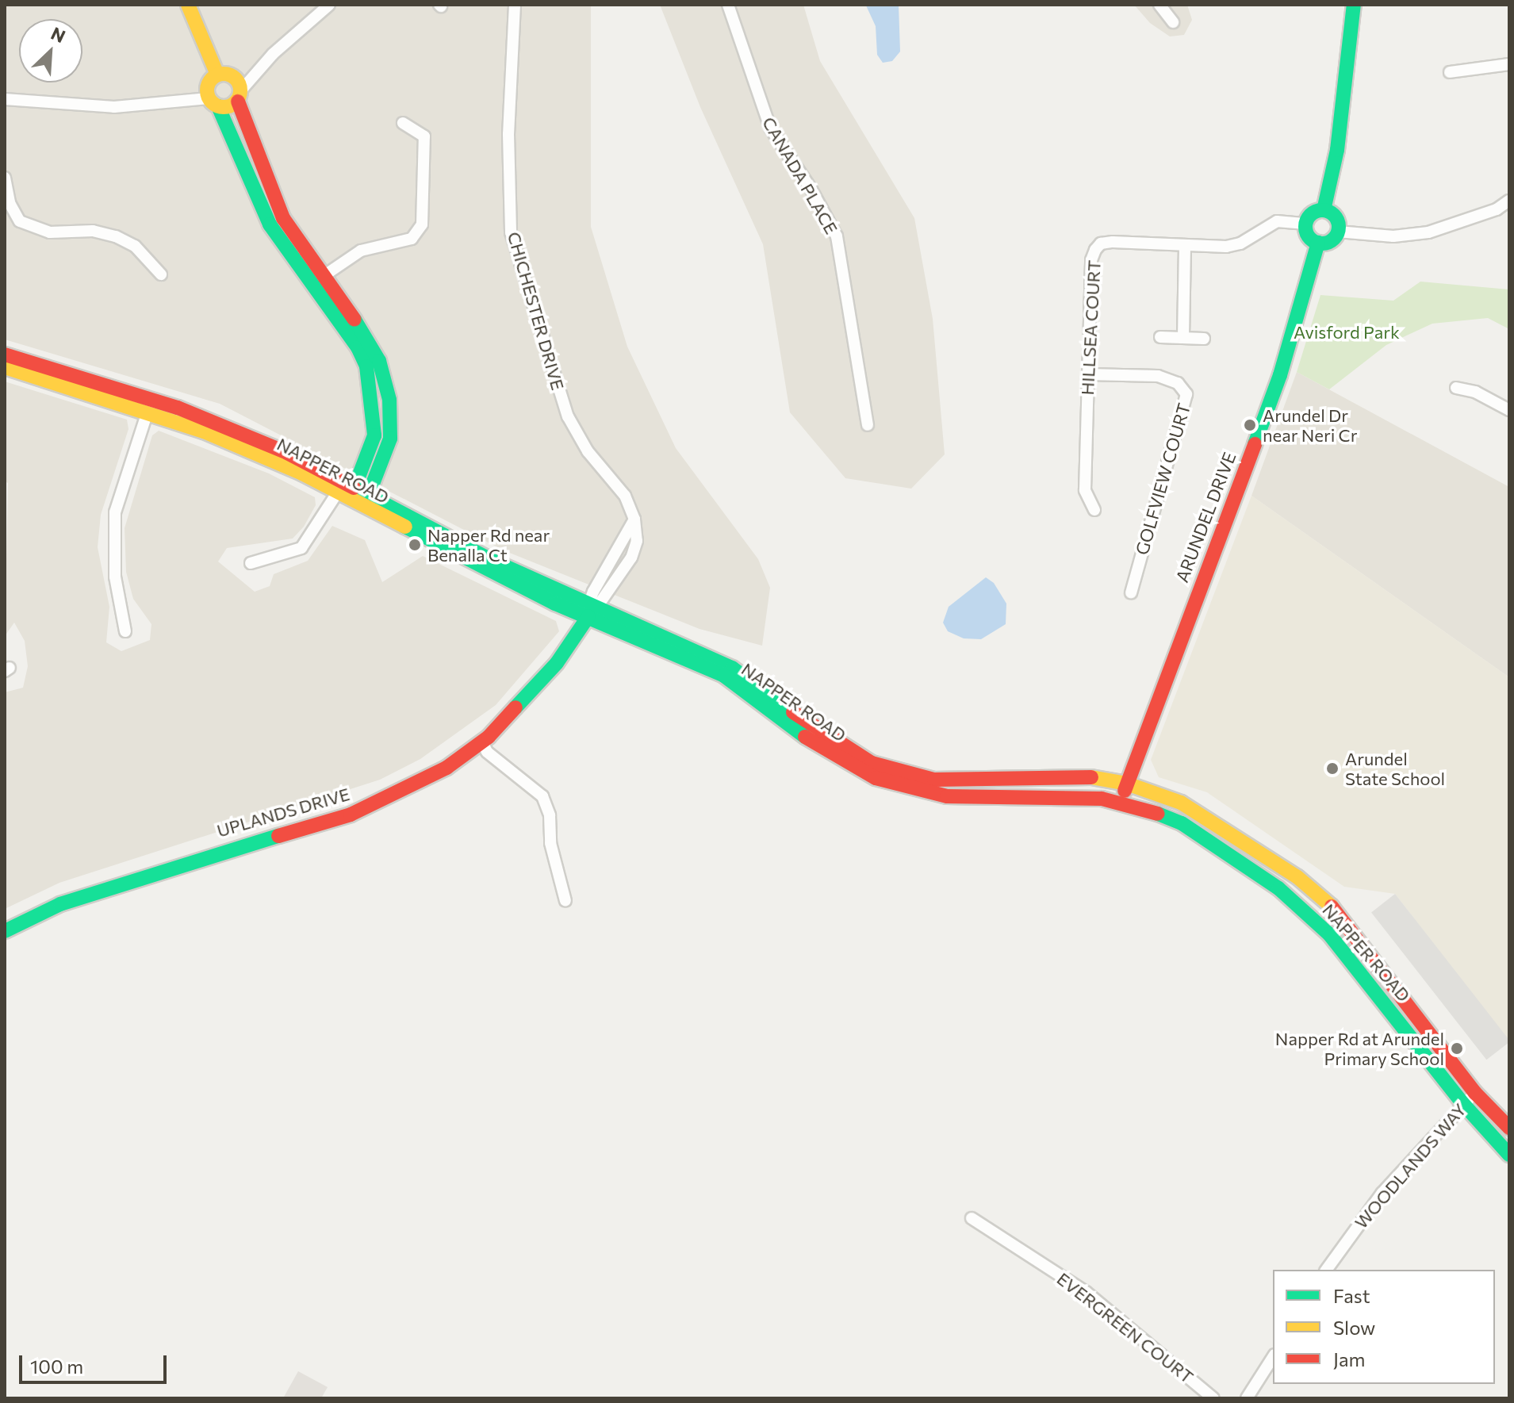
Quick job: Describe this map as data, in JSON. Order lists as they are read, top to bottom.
{
  "streets": {
    "main road": ["NAPPER ROAD", "ARUNDEL DRIVE", "UPLANDS DRIVE"],
    "street": [
      "CANADA PLACE",
      "CHICHESTER DRIVE",
      "HILLSEA COURT",
      "GOLFVIEW COURT",
      "WOODLANDS WAY",
      "EVERGREEN COURT"
    ]
  },
  "crossings": [
    ["CHICHESTER DRIVE", "NAPPER ROAD"],
    ["CHICHESTER DRIVE", "UPLANDS DRIVE"],
    ["HILLSEA COURT", "GOLFVIEW COURT"],
    ["HILLSEA COURT", "ARUNDEL DRIVE"],
    ["NAPPER ROAD", "ARUNDEL DRIVE"],
    ["NAPPER ROAD", "UPLANDS DRIVE"],
    ["NAPPER ROAD", "WOODLANDS WAY"]
  ],
  "parks": ["Avisford Park"],
  "places": [
    "Arundel Dr near Neri Cr",
    "Napper Rd near Benalla Ct",
    "Arundel State School",
    "Napper Rd at Arundel Primary School"
  ],
  "legend": ["Fast", "Slow", "Jam"],
  "scale_bar": "100 m",
  "north": "top right"
}
